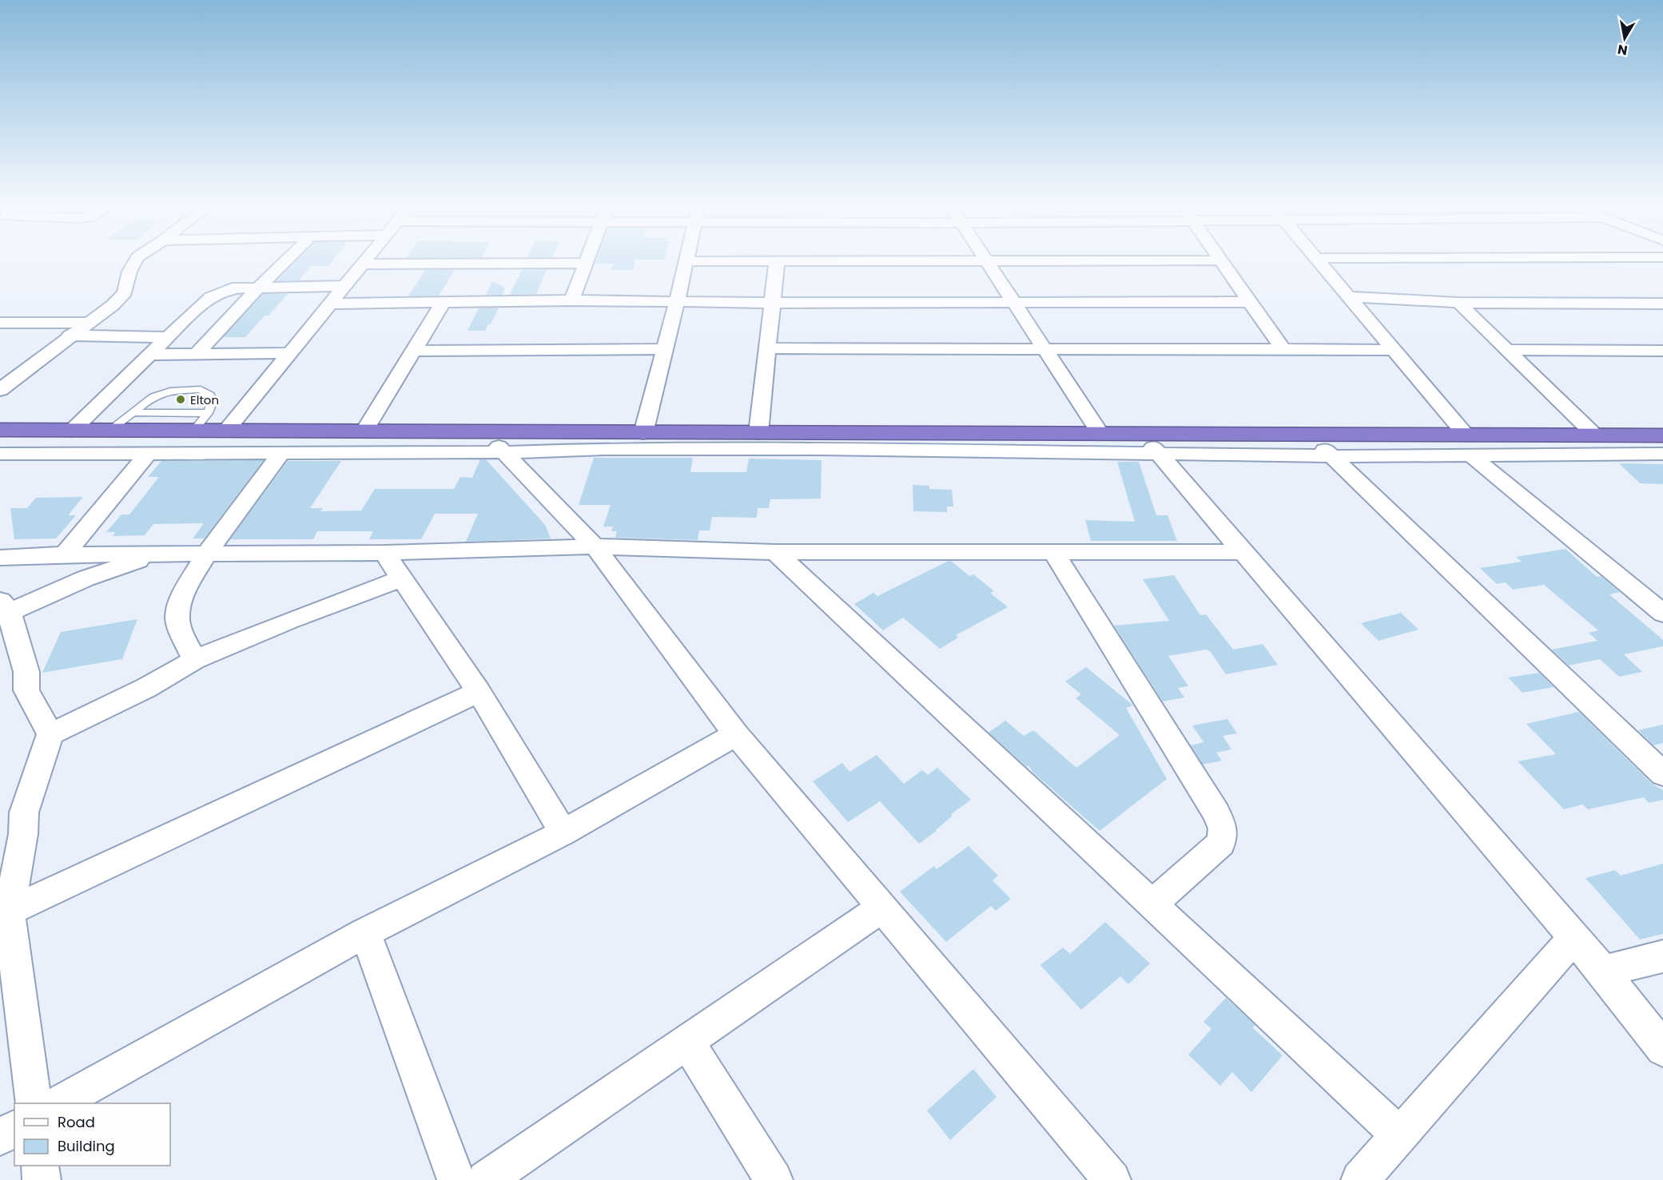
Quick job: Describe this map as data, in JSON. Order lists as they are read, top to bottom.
{
  "places": ["Elton"],
  "legend": ["Road", "Building"],
  "north": "bottom"
}
